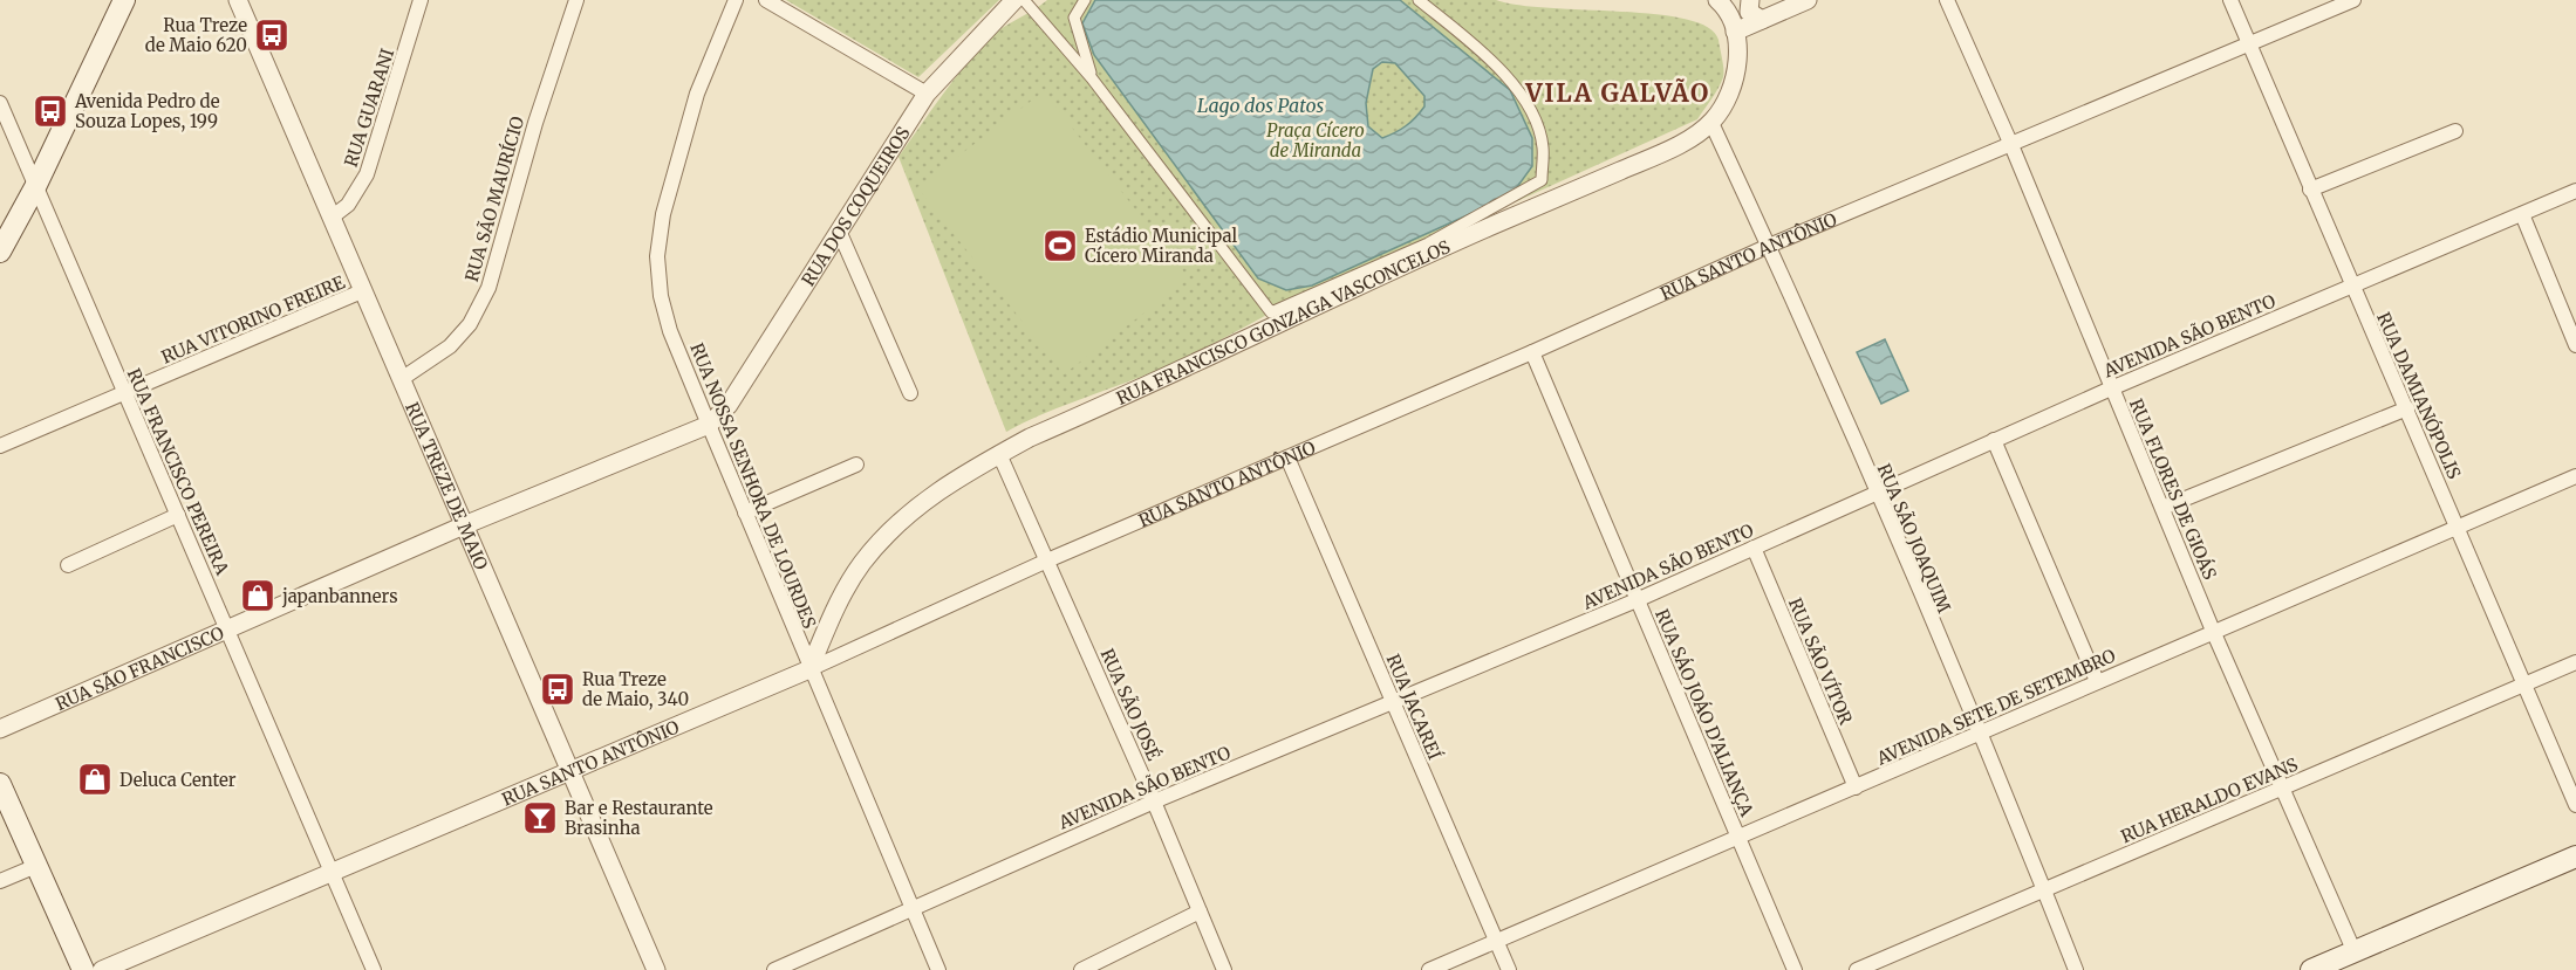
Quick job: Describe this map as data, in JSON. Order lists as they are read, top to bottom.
{
  "streets": {
    "street": [
      "RUA GUARANI",
      "RUA SÃO MAURÍCIO",
      "RUA DOS COQUEIROS",
      "RUA SANTO ANTÔNIO",
      "RUA VITORINO FREIRE",
      "RUA FRANCISCO GONZAGA VASCONCELOS",
      "AVENIDA SÃO BENTO",
      "RUA DAMIANÓPOLIS",
      "RUA FRANCISCO PEREIRA",
      "RUA TREZE DE MAIO",
      "RUA NOSSA SENHORA DE LOURDES",
      "RUA FLORES DE GIOÁS",
      "RUA SÃO JOAQUIM",
      "RUA SÃO VÍTOR",
      "RUA SÃO FRANCISCO",
      "RUA SÃO JOSÉ",
      "RUA JACAREÍ",
      "AVENIDA SETE DE SETEMBRO",
      "RUA SÁO JOÁO D'ALIANÇA",
      "RUA HERALDO EVANS"
    ]
  },
  "crossings": [
    ["RUA GUARANI", "RUA TREZE DE MAIO"],
    ["RUA SÃO MAURÍCIO", "RUA TREZE DE MAIO"],
    ["RUA DOS COQUEIROS", "RUA NOSSA SENHORA DE LOURDES"],
    ["RUA DOS COQUEIROS", "RUA SÃO FRANCISCO"],
    ["RUA SANTO ANTÔNIO", "RUA FRANCISCO GONZAGA VASCONCELOS"],
    ["RUA SANTO ANTÔNIO", "RUA DAMIANÓPOLIS"],
    ["RUA SANTO ANTÔNIO", "RUA FRANCISCO PEREIRA"],
    ["RUA SANTO ANTÔNIO", "RUA TREZE DE MAIO"],
    ["RUA SANTO ANTÔNIO", "RUA NOSSA SENHORA DE LOURDES"],
    ["RUA SANTO ANTÔNIO", "RUA FLORES DE GIOÁS"],
    ["RUA SANTO ANTÔNIO", "RUA SÃO JOAQUIM"],
    ["RUA SANTO ANTÔNIO", "RUA SÃO JOSÉ"],
    ["RUA SANTO ANTÔNIO", "RUA JACAREÍ"],
    ["RUA SANTO ANTÔNIO", "RUA SÁO JOÁO D'ALIANÇA"],
    ["RUA VITORINO FREIRE", "RUA FRANCISCO PEREIRA"],
    ["RUA VITORINO FREIRE", "RUA TREZE DE MAIO"],
    ["RUA FRANCISCO GONZAGA VASCONCELOS", "RUA NOSSA SENHORA DE LOURDES"],
    ["RUA FRANCISCO GONZAGA VASCONCELOS", "RUA SÃO JOAQUIM"],
    ["RUA FRANCISCO GONZAGA VASCONCELOS", "RUA SÃO JOSÉ"],
    ["AVENIDA SÃO BENTO", "RUA DAMIANÓPOLIS"],
    ["AVENIDA SÃO BENTO", "RUA NOSSA SENHORA DE LOURDES"],
    ["AVENIDA SÃO BENTO", "RUA FLORES DE GIOÁS"],
    ["AVENIDA SÃO BENTO", "RUA SÃO JOAQUIM"],
    ["AVENIDA SÃO BENTO", "RUA SÃO VÍTOR"],
    ["AVENIDA SÃO BENTO", "RUA SÃO JOSÉ"],
    ["AVENIDA SÃO BENTO", "RUA JACAREÍ"],
    ["AVENIDA SÃO BENTO", "RUA SÁO JOÁO D'ALIANÇA"],
    ["RUA DAMIANÓPOLIS", "AVENIDA SETE DE SETEMBRO"],
    ["RUA DAMIANÓPOLIS", "RUA HERALDO EVANS"],
    ["RUA FRANCISCO PEREIRA", "RUA SÃO FRANCISCO"],
    ["RUA TREZE DE MAIO", "RUA SÃO FRANCISCO"],
    ["RUA NOSSA SENHORA DE LOURDES", "RUA SÃO FRANCISCO"],
    ["RUA FLORES DE GIOÁS", "AVENIDA SETE DE SETEMBRO"],
    ["RUA FLORES DE GIOÁS", "RUA HERALDO EVANS"],
    ["RUA SÃO JOAQUIM", "AVENIDA SETE DE SETEMBRO"],
    ["RUA SÃO JOAQUIM", "RUA HERALDO EVANS"],
    ["RUA SÃO VÍTOR", "AVENIDA SETE DE SETEMBRO"],
    ["RUA JACAREÍ", "AVENIDA SETE DE SETEMBRO"],
    ["AVENIDA SETE DE SETEMBRO", "RUA SÁO JOÁO D'ALIANÇA"]
  ],
  "districts": ["VILA GALVÃO"],
  "water": ["Lago dos Patos"],
  "parks": ["Praça Cícero de Miranda"],
  "places": {
    "bus stop": ["Rua Treze de Maio 620", "Avenida Pedro de Souza Lopes, 199", "Rua Treze de Maio, 340"],
    "sports": ["Estádio Municipal Cícero Miranda"],
    "shop": ["japanbanners", "Deluca Center"],
    "bar": ["Bar e Restaurante Brasinha"]
  }
}
